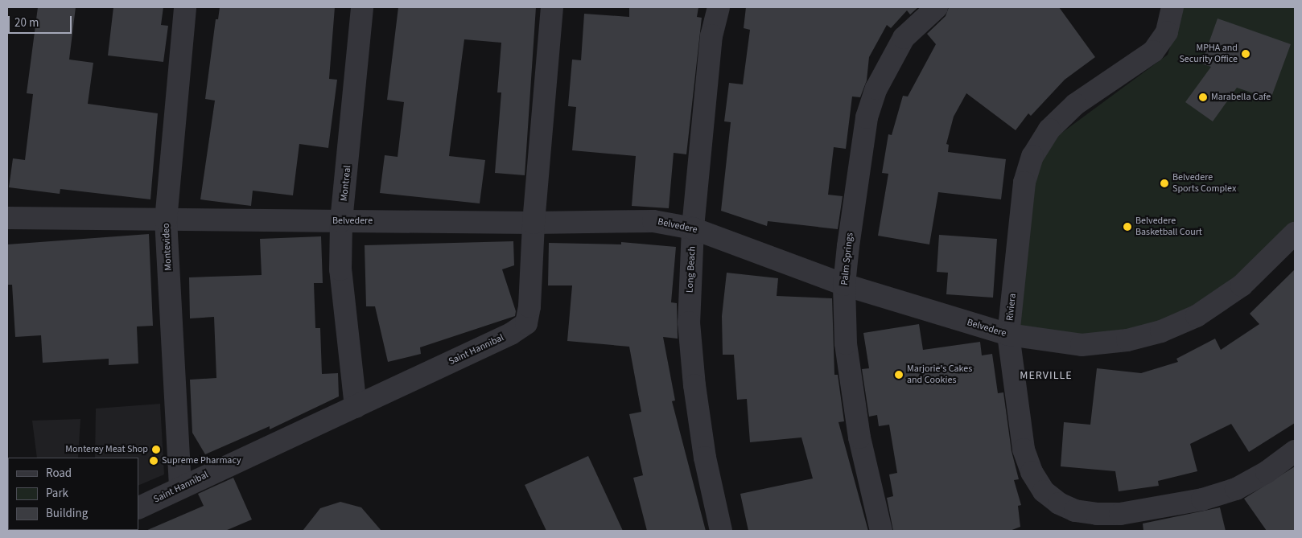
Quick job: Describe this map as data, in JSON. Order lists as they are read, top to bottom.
{
  "streets": {
    "street": [
      "Montreal",
      "Belvedere",
      "Montevideo",
      "Palm Springs",
      "Long Beach",
      "Riviera",
      "Saint Hannibal"
    ]
  },
  "crossings": [
    ["Montreal", "Belvedere"],
    ["Montreal", "Saint Hannibal"],
    ["Belvedere", "Montevideo"],
    ["Belvedere", "Palm Springs"],
    ["Belvedere", "Long Beach"],
    ["Belvedere", "Riviera"],
    ["Belvedere", "Saint Hannibal"],
    ["Montevideo", "Saint Hannibal"]
  ],
  "districts": ["MERVILLE"],
  "places": [
    "MPHA and Security Office",
    "Marabella Cafe",
    "Belvedere Sports Complex",
    "Belvedere Basketball Court",
    "Marjorie's Cakes and Cookies",
    "Monterey Meat Shop",
    "Supreme Pharmacy"
  ],
  "legend": ["Road", "Park", "Building"],
  "scale_bar": "20 m"
}
